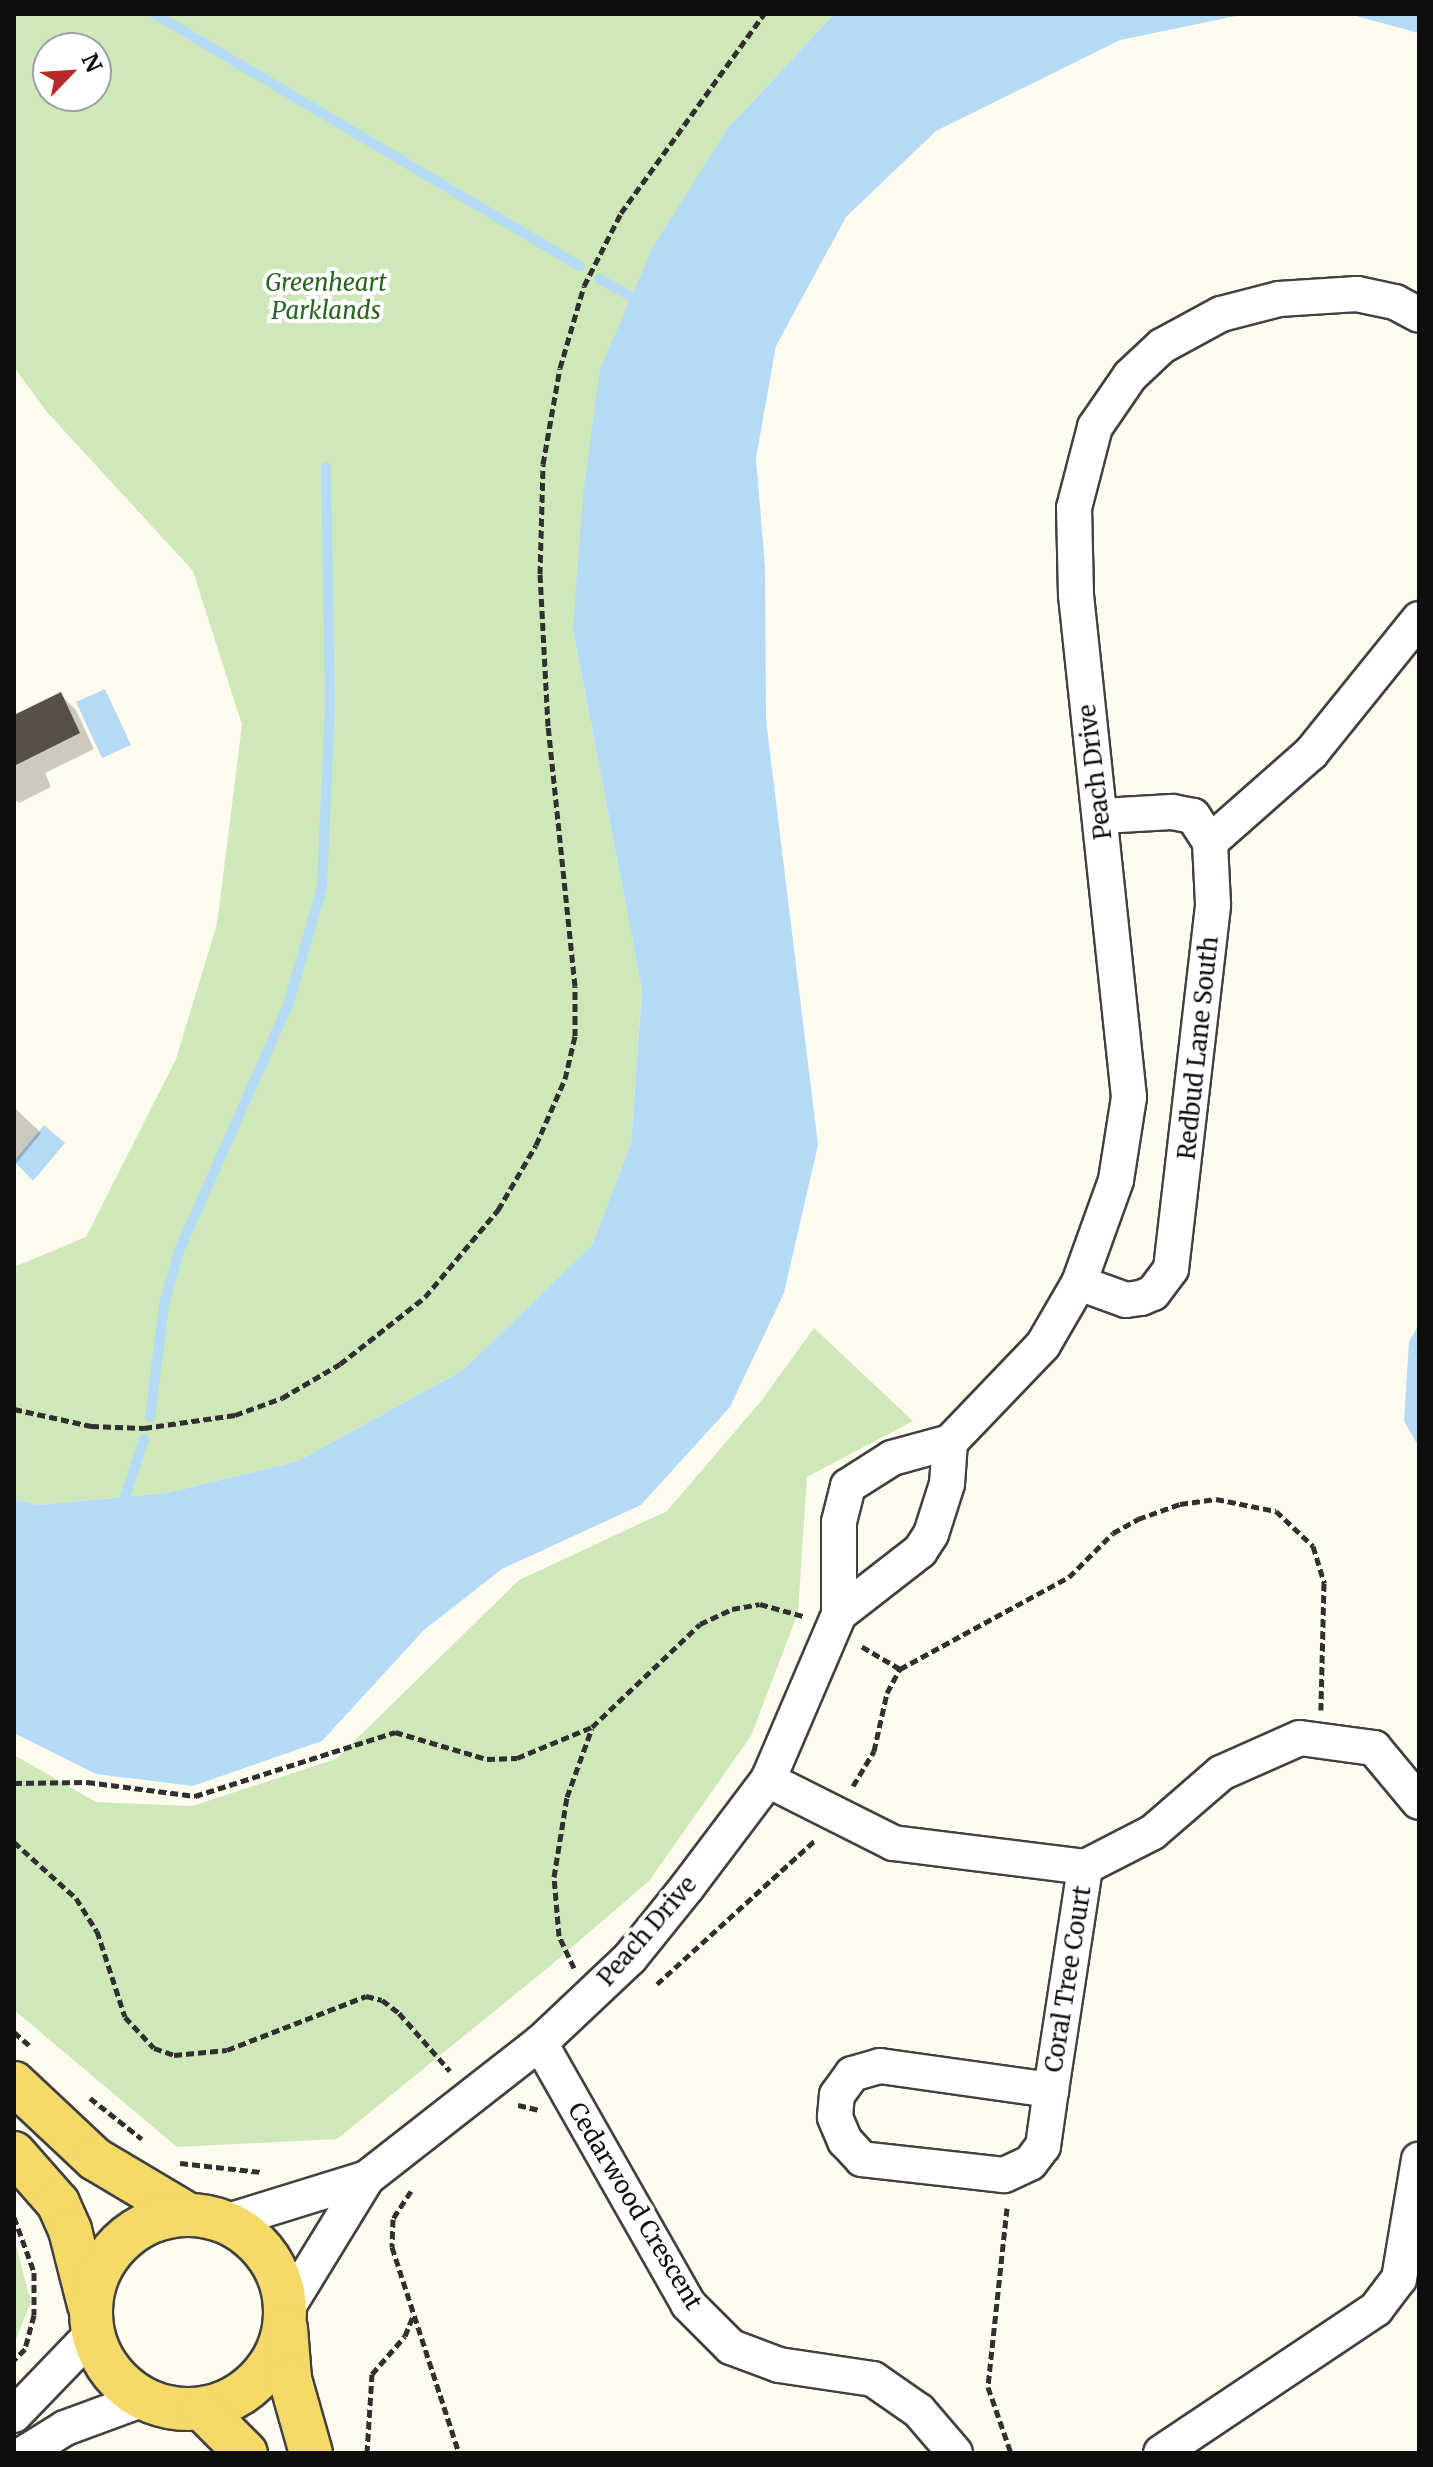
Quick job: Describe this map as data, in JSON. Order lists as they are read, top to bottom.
{
  "streets": {
    "street": [
      "Peach Drive",
      "Redbud Lane South",
      "Coral Tree Court",
      "Cedarwood Crescent"
    ]
  },
  "crossings": [
    ["Peach Drive", "Redbud Lane South"],
    ["Peach Drive", "Cedarwood Crescent"]
  ],
  "parks": ["Greenheart Parklands"],
  "north": "top right"
}
